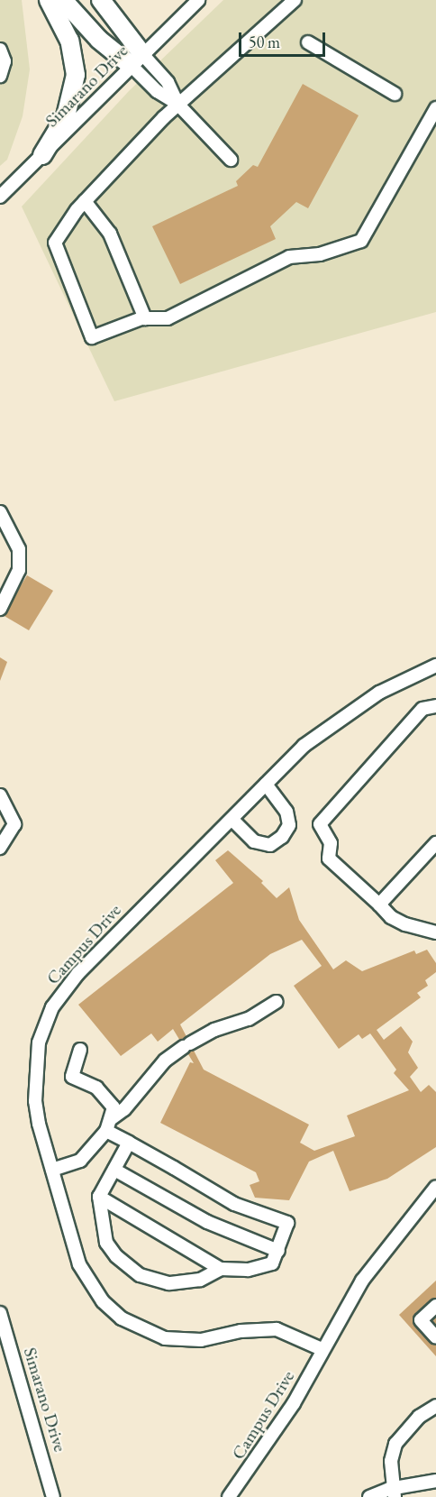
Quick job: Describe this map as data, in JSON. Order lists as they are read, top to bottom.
{
  "streets": {
    "street": ["Simarano Drive", "Campus Drive"]
  },
  "scale_bar": "50 m"
}
